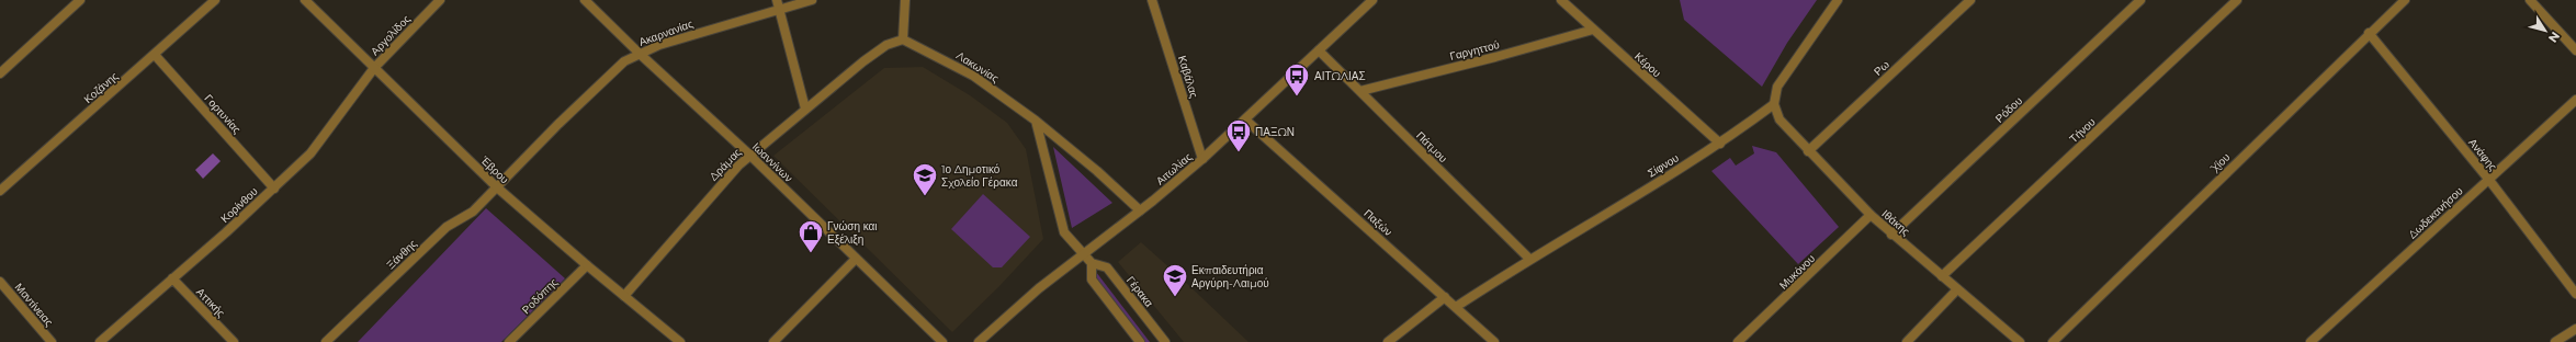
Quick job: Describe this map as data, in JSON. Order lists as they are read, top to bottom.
{
  "streets": {
    "street": [
      "Ακαρνανίας",
      "Αργολίδος",
      "Γαργηττού",
      "Κέρου",
      "Λακωνίας",
      "Ρω",
      "Καβάλας",
      "Κοζάνης",
      "Ρόδου",
      "Γορτυνίας",
      "Τήνου",
      "Πάτμου",
      "Ανάφης",
      "Ιωαννίνων",
      "Χίου",
      "Δράμας",
      "Σίφνου",
      "Αιτωλίας",
      "Έβρου",
      "Κορίνθου",
      "Δωδεκανήσου",
      "Παξών",
      "Ιθάκης",
      "Ξάνθης",
      "Μυκόνου",
      "Γέρακα",
      "Ροδόπης",
      "Αττικής",
      "Μαντίνειας"
    ]
  },
  "crossings": [
    ["Ακαρνανίας", "Ιωαννίνων"],
    ["Ακαρνανίας", "Έβρου"],
    ["Ακαρνανίας", "Ξάνθης"],
    ["Αργολίδος", "Έβρου"],
    ["Αργολίδος", "Κορίνθου"],
    ["Γαργηττού", "Κέρου"],
    ["Γαργηττού", "Πάτμου"],
    ["Κέρου", "Σίφνου"],
    ["Λακωνίας", "Δράμας"],
    ["Λακωνίας", "Αιτωλίας"],
    ["Ρω", "Ιθάκης"],
    ["Καβάλας", "Αιτωλίας"],
    ["Κοζάνης", "Γορτυνίας"],
    ["Ρόδου", "Ιθάκης"],
    ["Γορτυνίας", "Κορίνθου"],
    ["Τήνου", "Ιθάκης"],
    ["Πάτμου", "Σίφνου"],
    ["Πάτμου", "Αιτωλίας"],
    ["Ανάφης", "Χίου"],
    ["Ανάφης", "Δωδεκανήσου"],
    ["Ιωαννίνων", "Δράμας"],
    ["Δράμας", "Έβρου"],
    ["Σίφνου", "Παξών"],
    ["Σίφνου", "Ιθάκης"],
    ["Αιτωλίας", "Παξών"],
    ["Αιτωλίας", "Γέρακα"],
    ["Έβρου", "Κορίνθου"],
    ["Έβρου", "Ξάνθης"],
    ["Έβρου", "Ροδόπης"],
    ["Κορίνθου", "Αττικής"],
    ["Ιθάκης", "Μυκόνου"]
  ],
  "places": {
    "bus stop": ["ΑΙΤΩΛΙΑΣ", "ΠΑΞΩΝ"],
    "school or university": ["1ο Δημοτικό Σχολείο Γέρακα", "Εκπαιδευτήρια Αργύρη-Λαιμού"],
    "shop": ["Γνώση και Εξέλιξη"]
  },
  "north": "bottom right"
}
